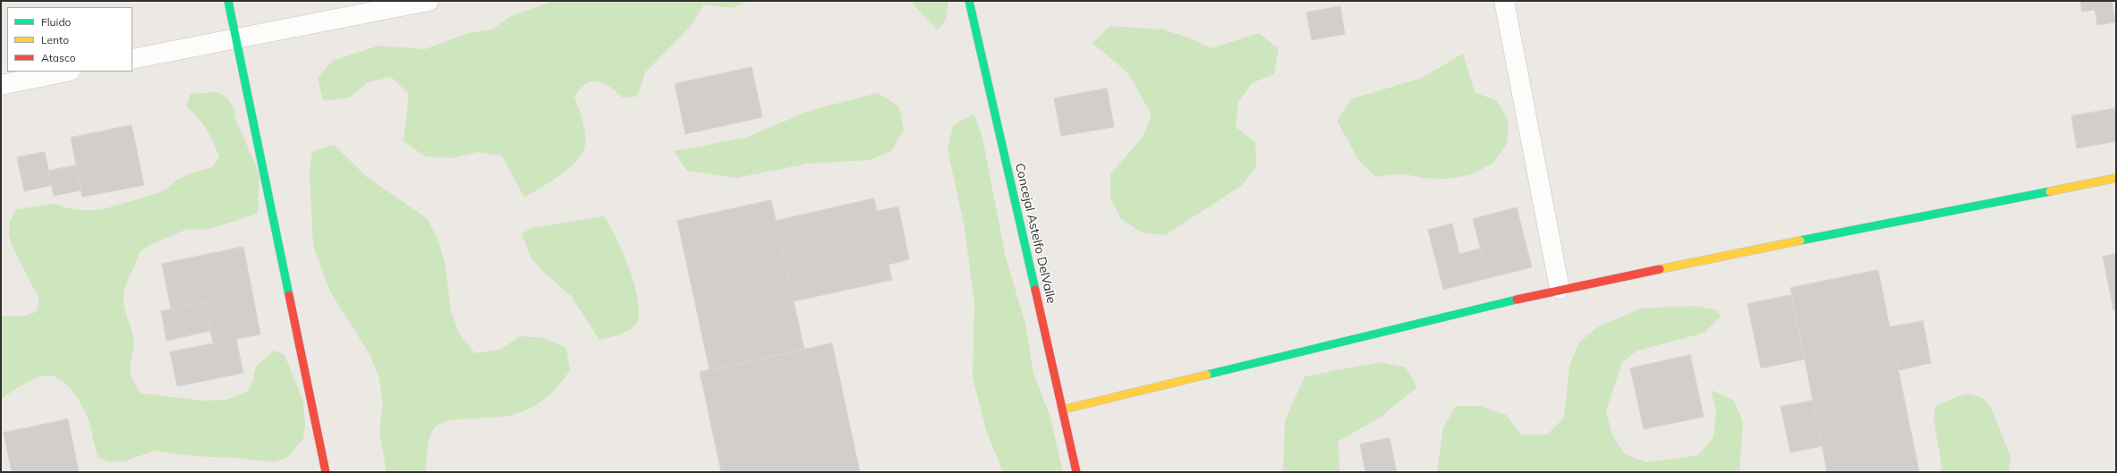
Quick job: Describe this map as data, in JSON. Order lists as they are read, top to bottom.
{
  "streets": {
    "street": ["Concejal Astelfo DelValle"]
  },
  "legend": ["Fluido", "Lento", "Atasco"]
}
